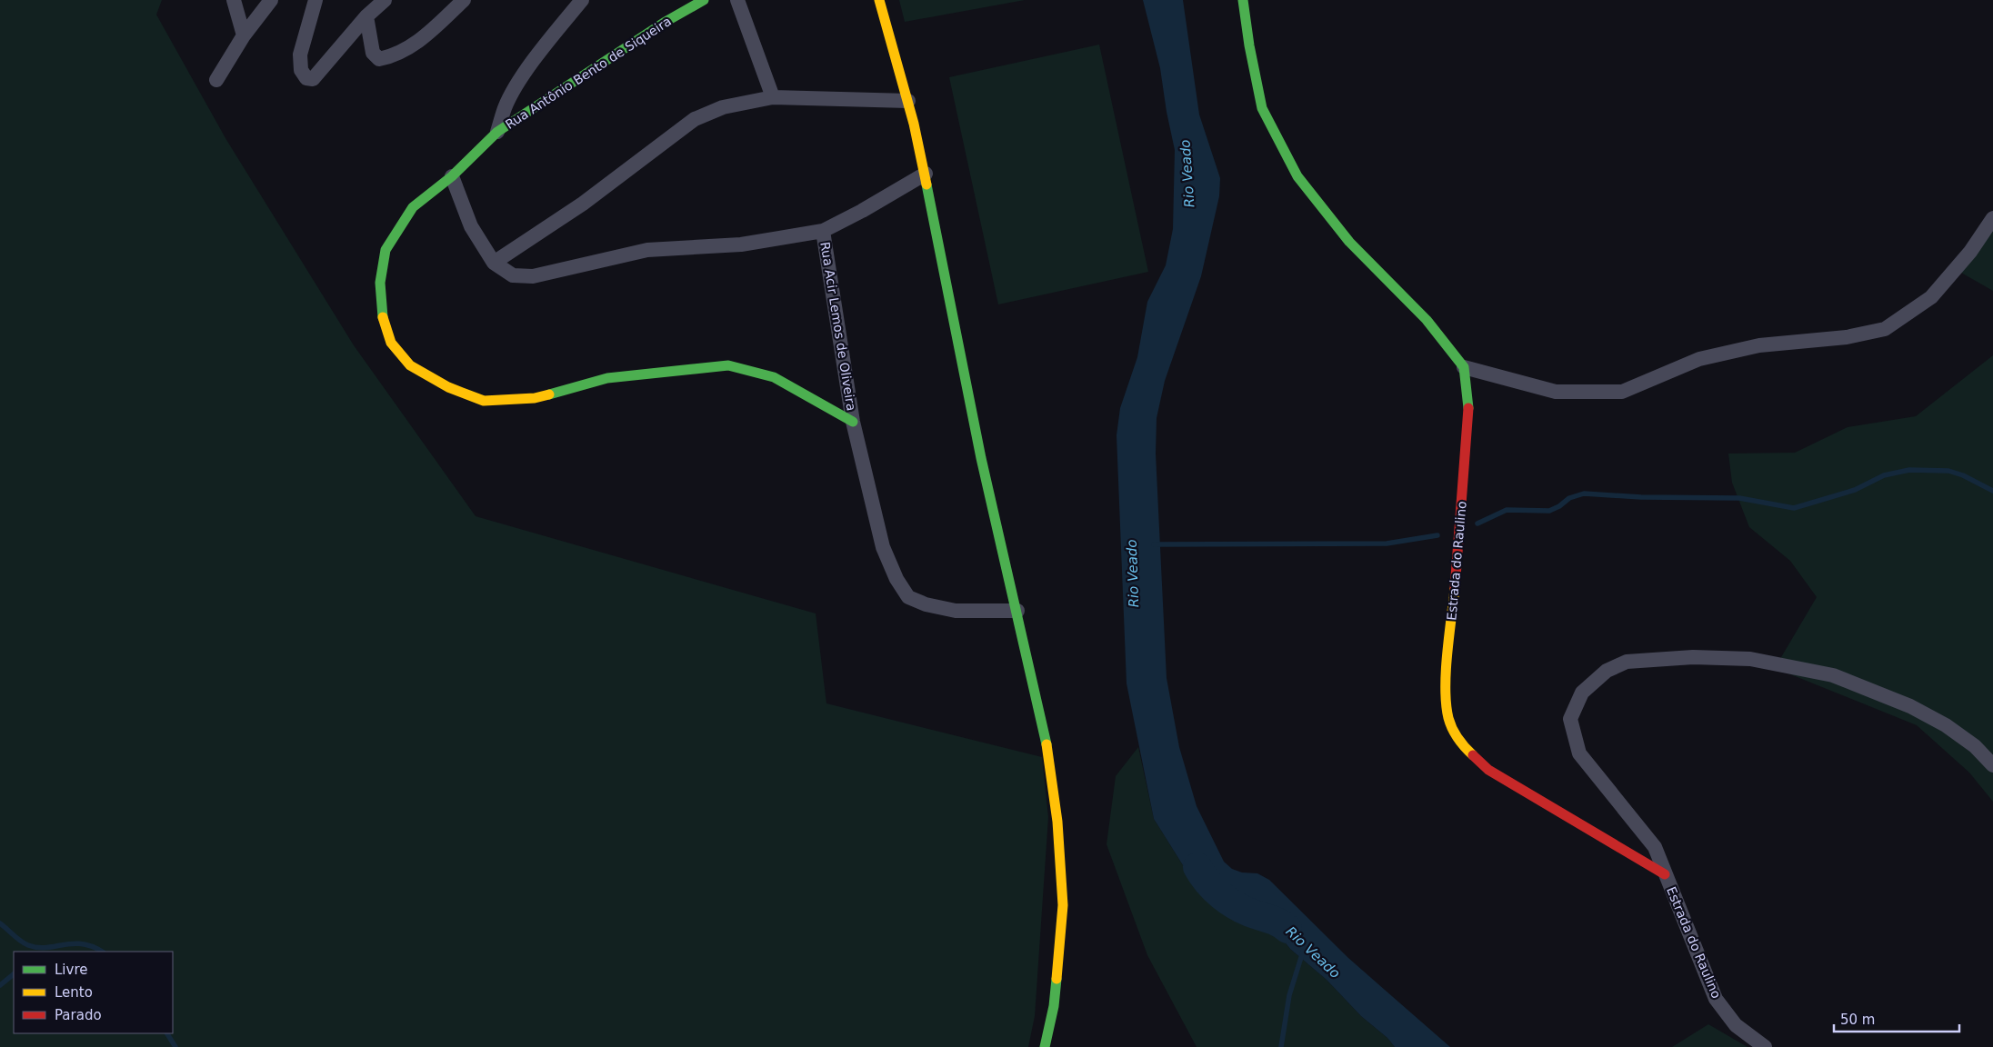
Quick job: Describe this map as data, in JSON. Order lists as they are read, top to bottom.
{
  "streets": {
    "main road": ["Rua Antônio Bento de Siqueira", "Rua Acir Lemos de Oliveira", "Estrada do Raulino"]
  },
  "crossings": [
    ["Rua Antônio Bento de Siqueira", "Rua Acir Lemos de Oliveira"]
  ],
  "water": ["Rio Veado"],
  "legend": ["Livre", "Lento", "Parado"],
  "scale_bar": "50 m"
}
